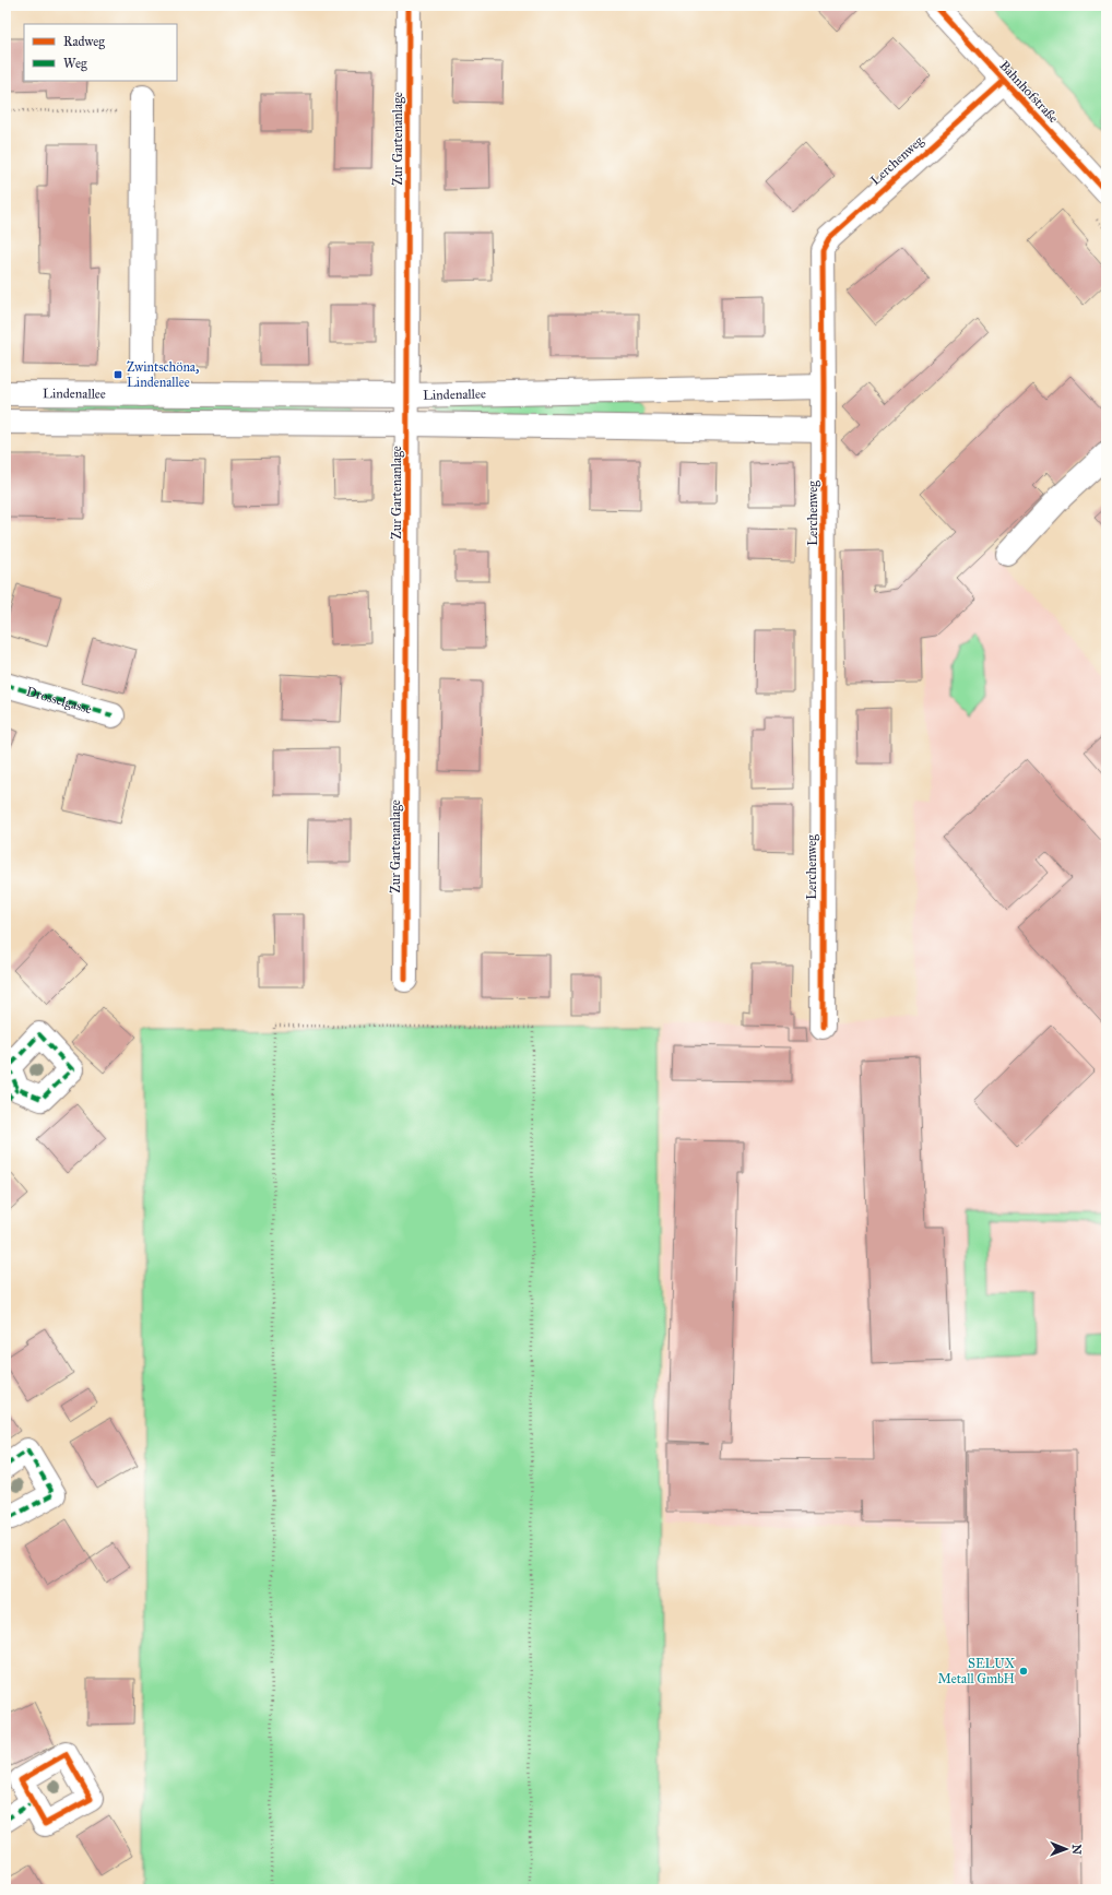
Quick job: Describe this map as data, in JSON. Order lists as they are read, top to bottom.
{
  "streets": {
    "street": [
      "Bahnhofstraße",
      "Zur Gartenanlage",
      "Lerchenweg",
      "Lindenallee",
      "Drosselgasse"
    ]
  },
  "crossings": [
    ["Bahnhofstraße", "Lerchenweg"],
    ["Zur Gartenanlage", "Lindenallee"],
    ["Lerchenweg", "Lindenallee"]
  ],
  "places": {
    "transit": ["Zwintschöna, Lindenallee"],
    "other": ["SELUX Metall GmbH"]
  },
  "legend": ["Radweg", "Weg"],
  "north": "right"
}
